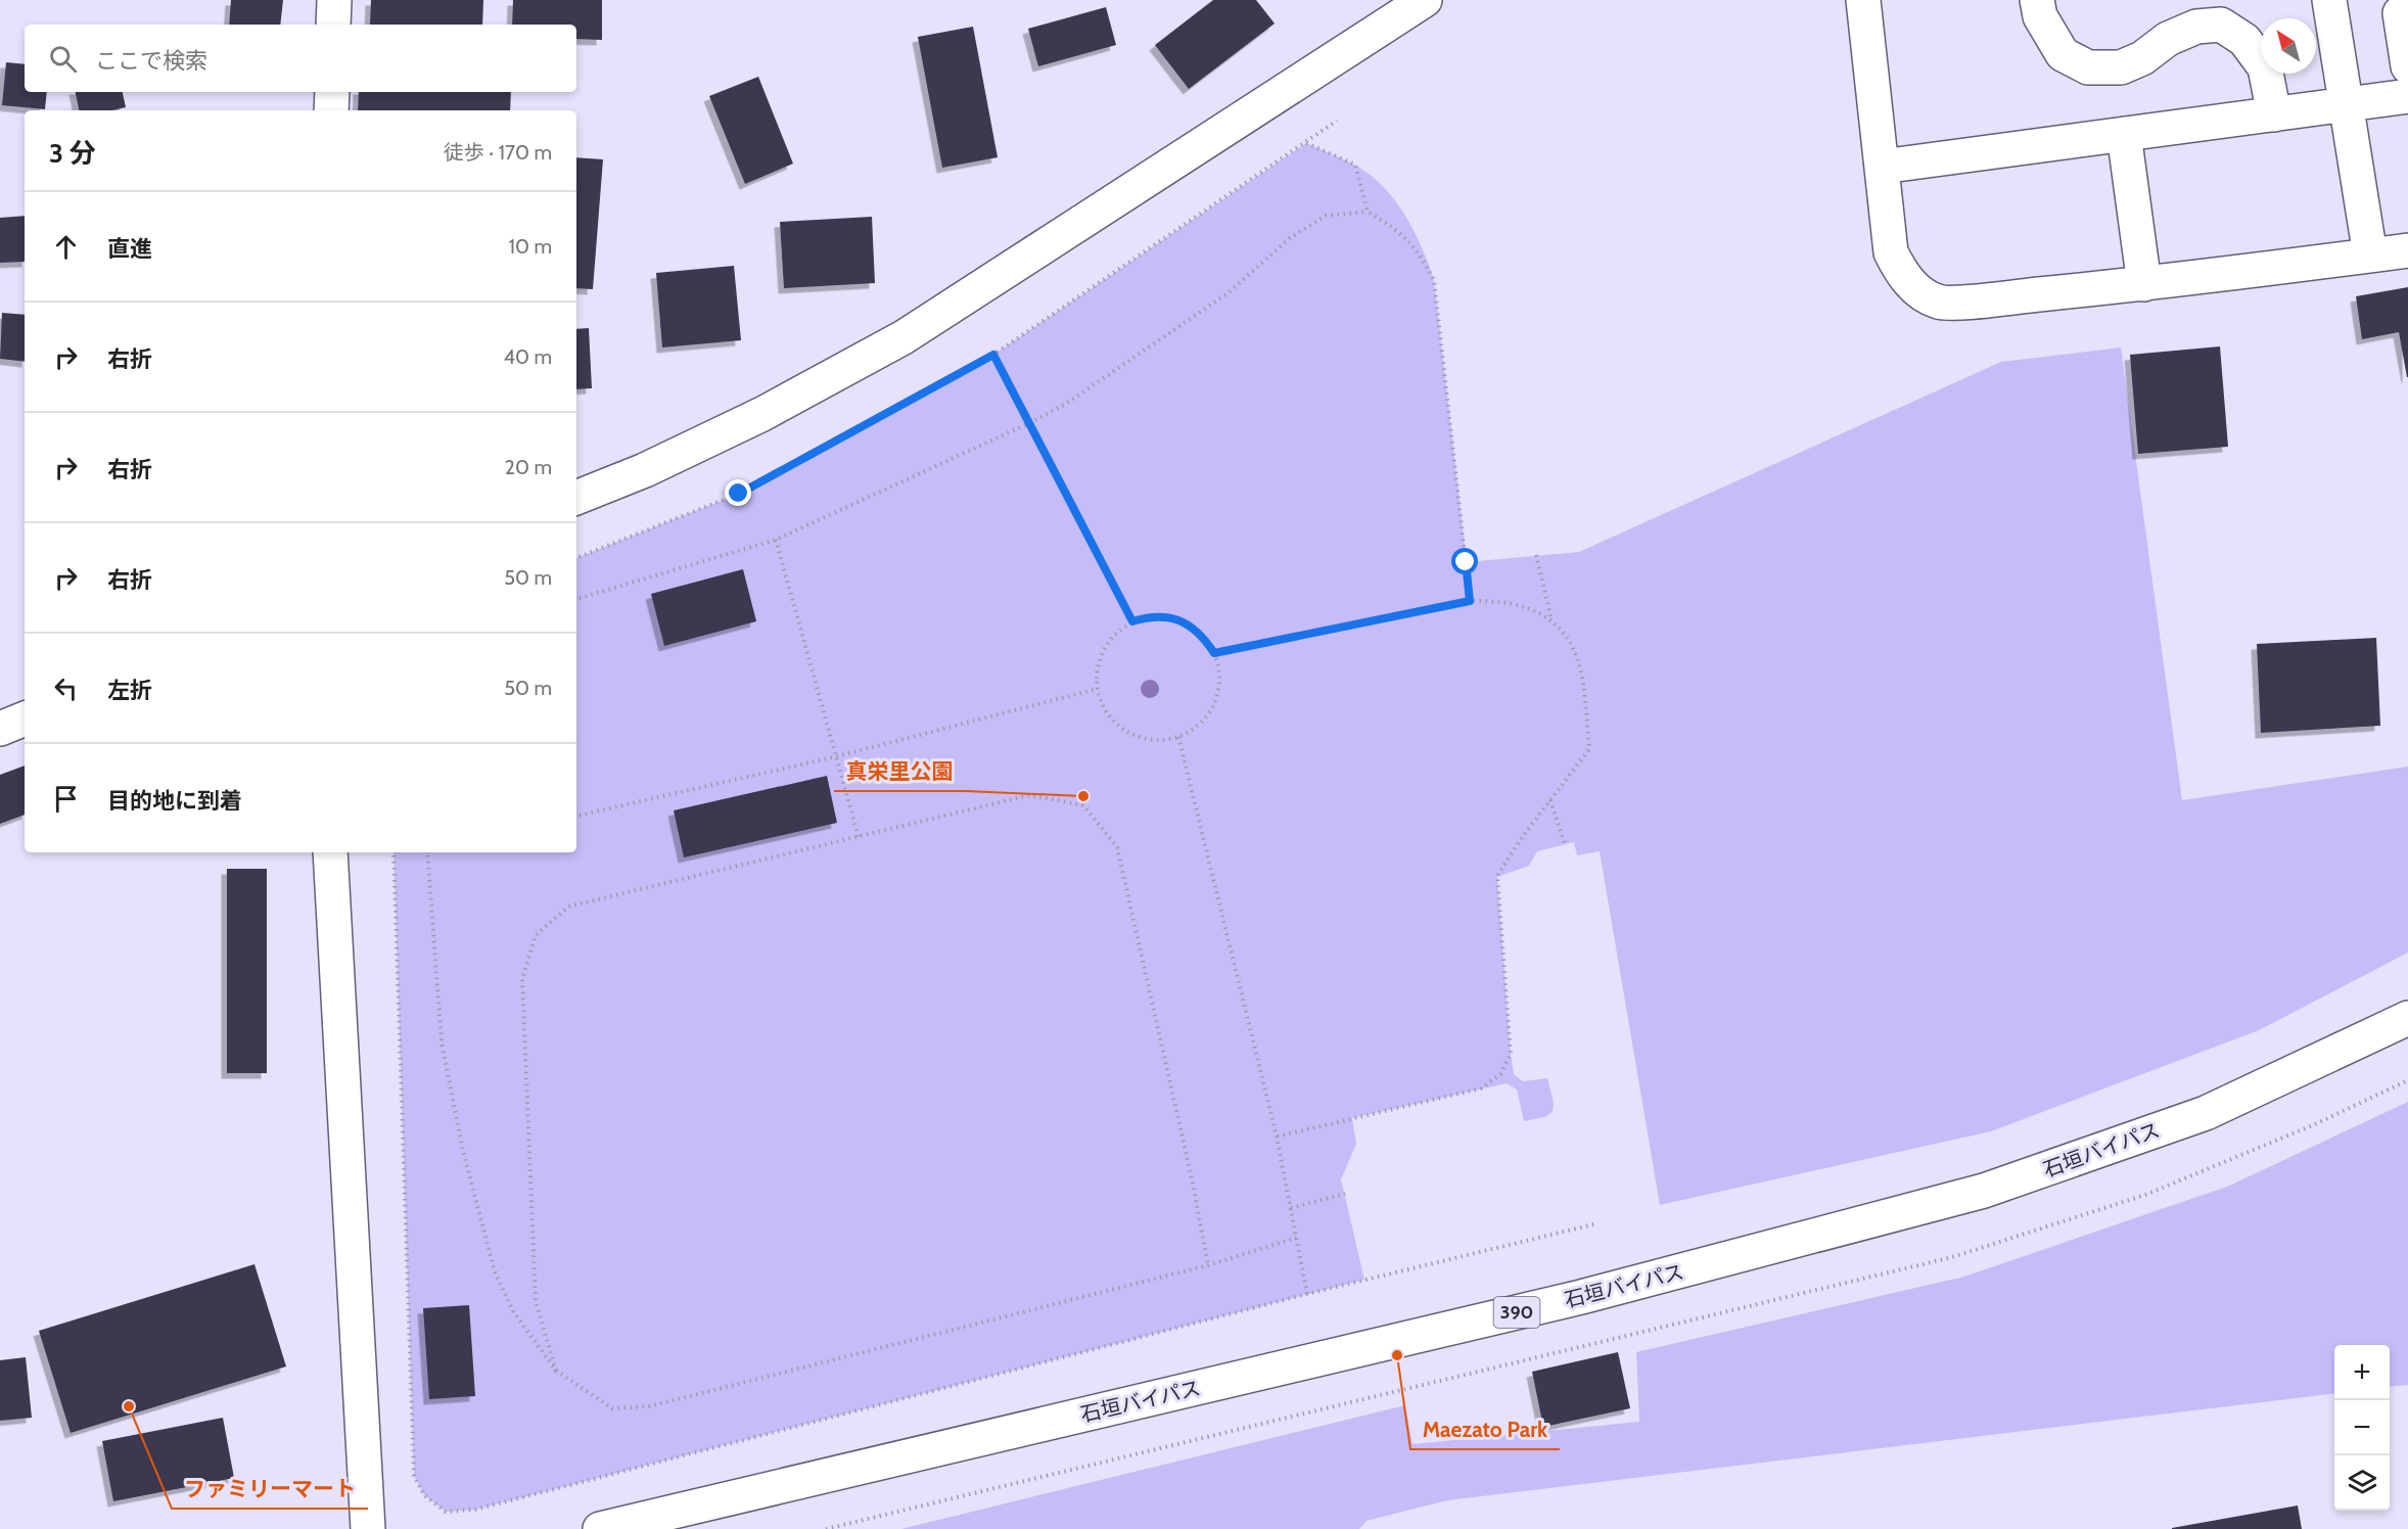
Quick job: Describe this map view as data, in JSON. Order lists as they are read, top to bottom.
{
  "streets": {
    "main road": ["石垣バイパス", "390"]
  },
  "places": ["真栄里公園", "Maezato Park", "ファミリーマート"],
  "north": "top left",
  "page": {
    "search": "ここで検索",
    "heading": ["3 分", "徒歩 · 170 m"],
    "list": [
      ["直進", "10 m"],
      ["右折", "40 m"],
      ["右折", "20 m"],
      ["右折", "50 m"],
      ["左折", "50 m"],
      "目的地に到着"
    ],
    "map_buttons": ["+", "−"]
  }
}
